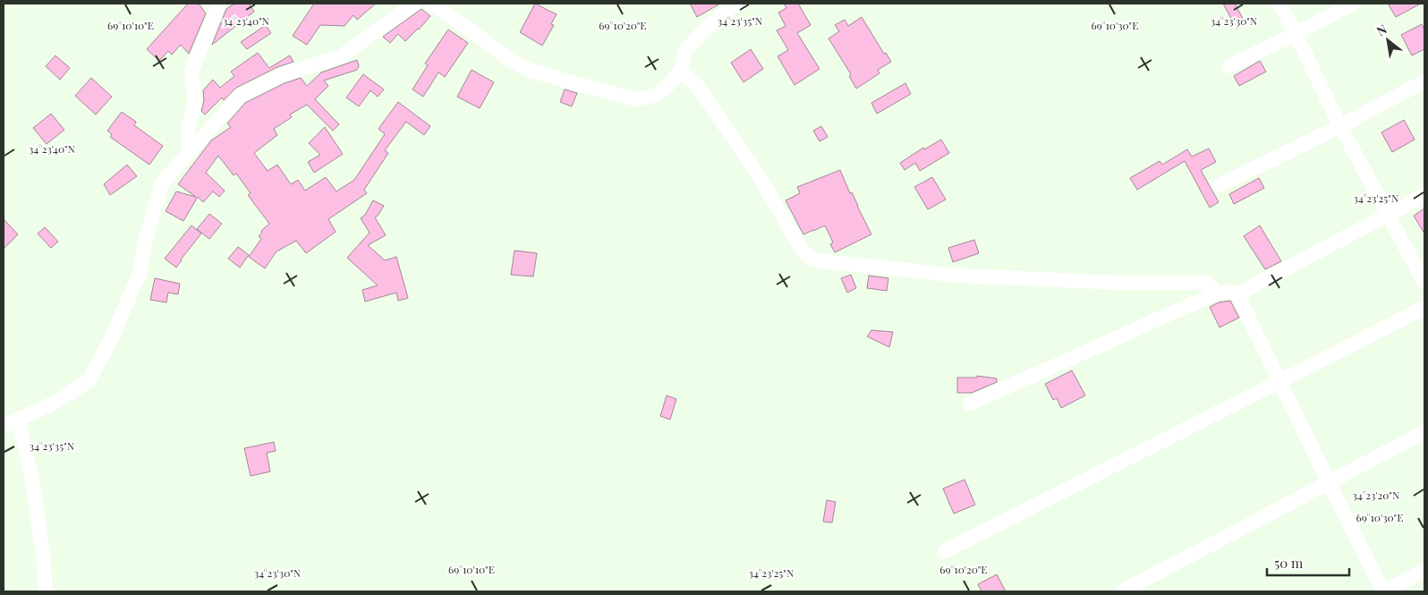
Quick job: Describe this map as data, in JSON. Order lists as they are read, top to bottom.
{
  "scale_bar": "50 m",
  "north": "top left",
  "coordinates": [
    "34°23'30\"N",
    "34°23'40\"N",
    "34°23'35\"N",
    "69°10'10\"E",
    "69°10'20\"E",
    "69°10'30\"E",
    "34°23'25\"N",
    "34°23'20\"N"
  ]
}
